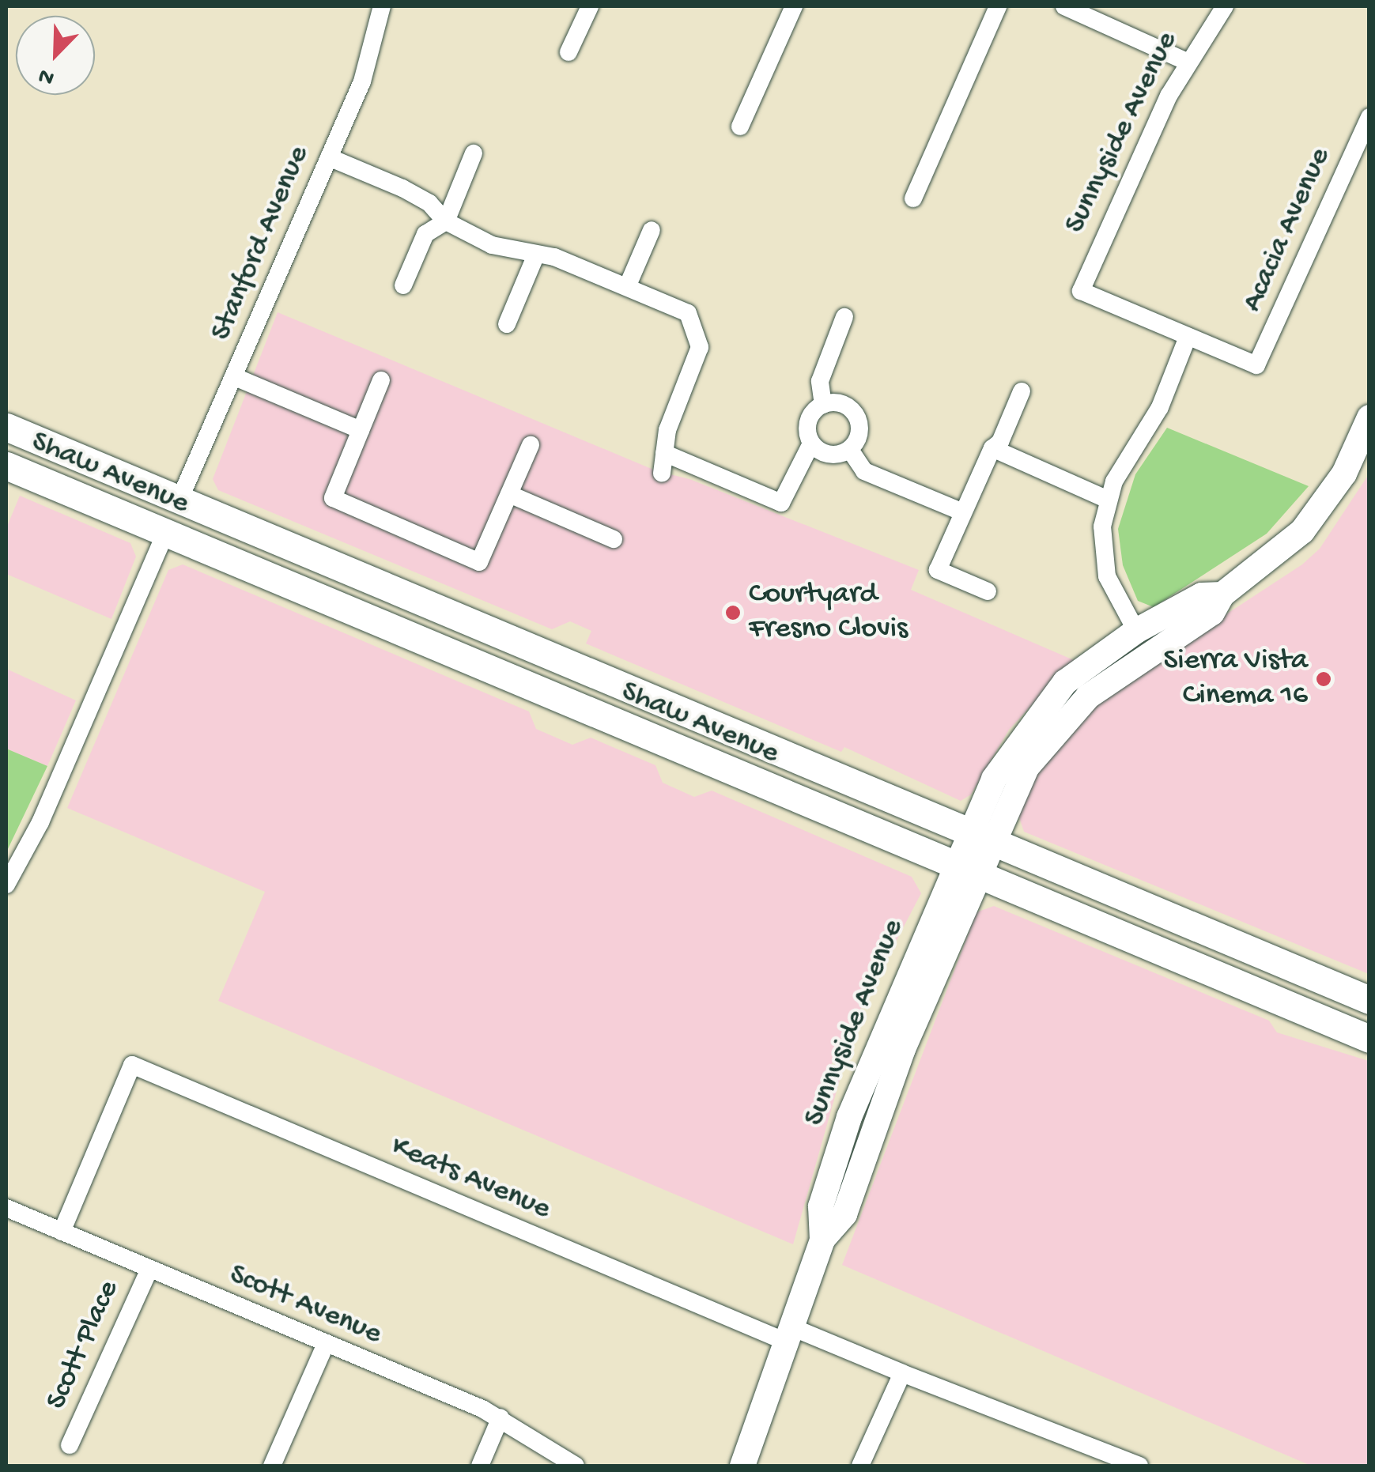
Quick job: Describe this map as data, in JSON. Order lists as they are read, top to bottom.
{
  "streets": {
    "main road": ["Sunnyside Avenue", "Shaw Avenue"],
    "street": [
      "Acacia Avenue",
      "Stanford Avenue",
      "Keats Avenue",
      "Scott Avenue",
      "Scott Place"
    ]
  },
  "crossings": [
    ["Sunnyside Avenue", "Acacia Avenue"],
    ["Sunnyside Avenue", "Shaw Avenue"],
    ["Sunnyside Avenue", "Keats Avenue"],
    ["Stanford Avenue", "Shaw Avenue"],
    ["Keats Avenue", "Scott Avenue"],
    ["Scott Avenue", "Scott Place"]
  ],
  "places": ["Courtyard Fresno Clovis", "Sierra Vista Cinema 16"],
  "north": "bottom left"
}
